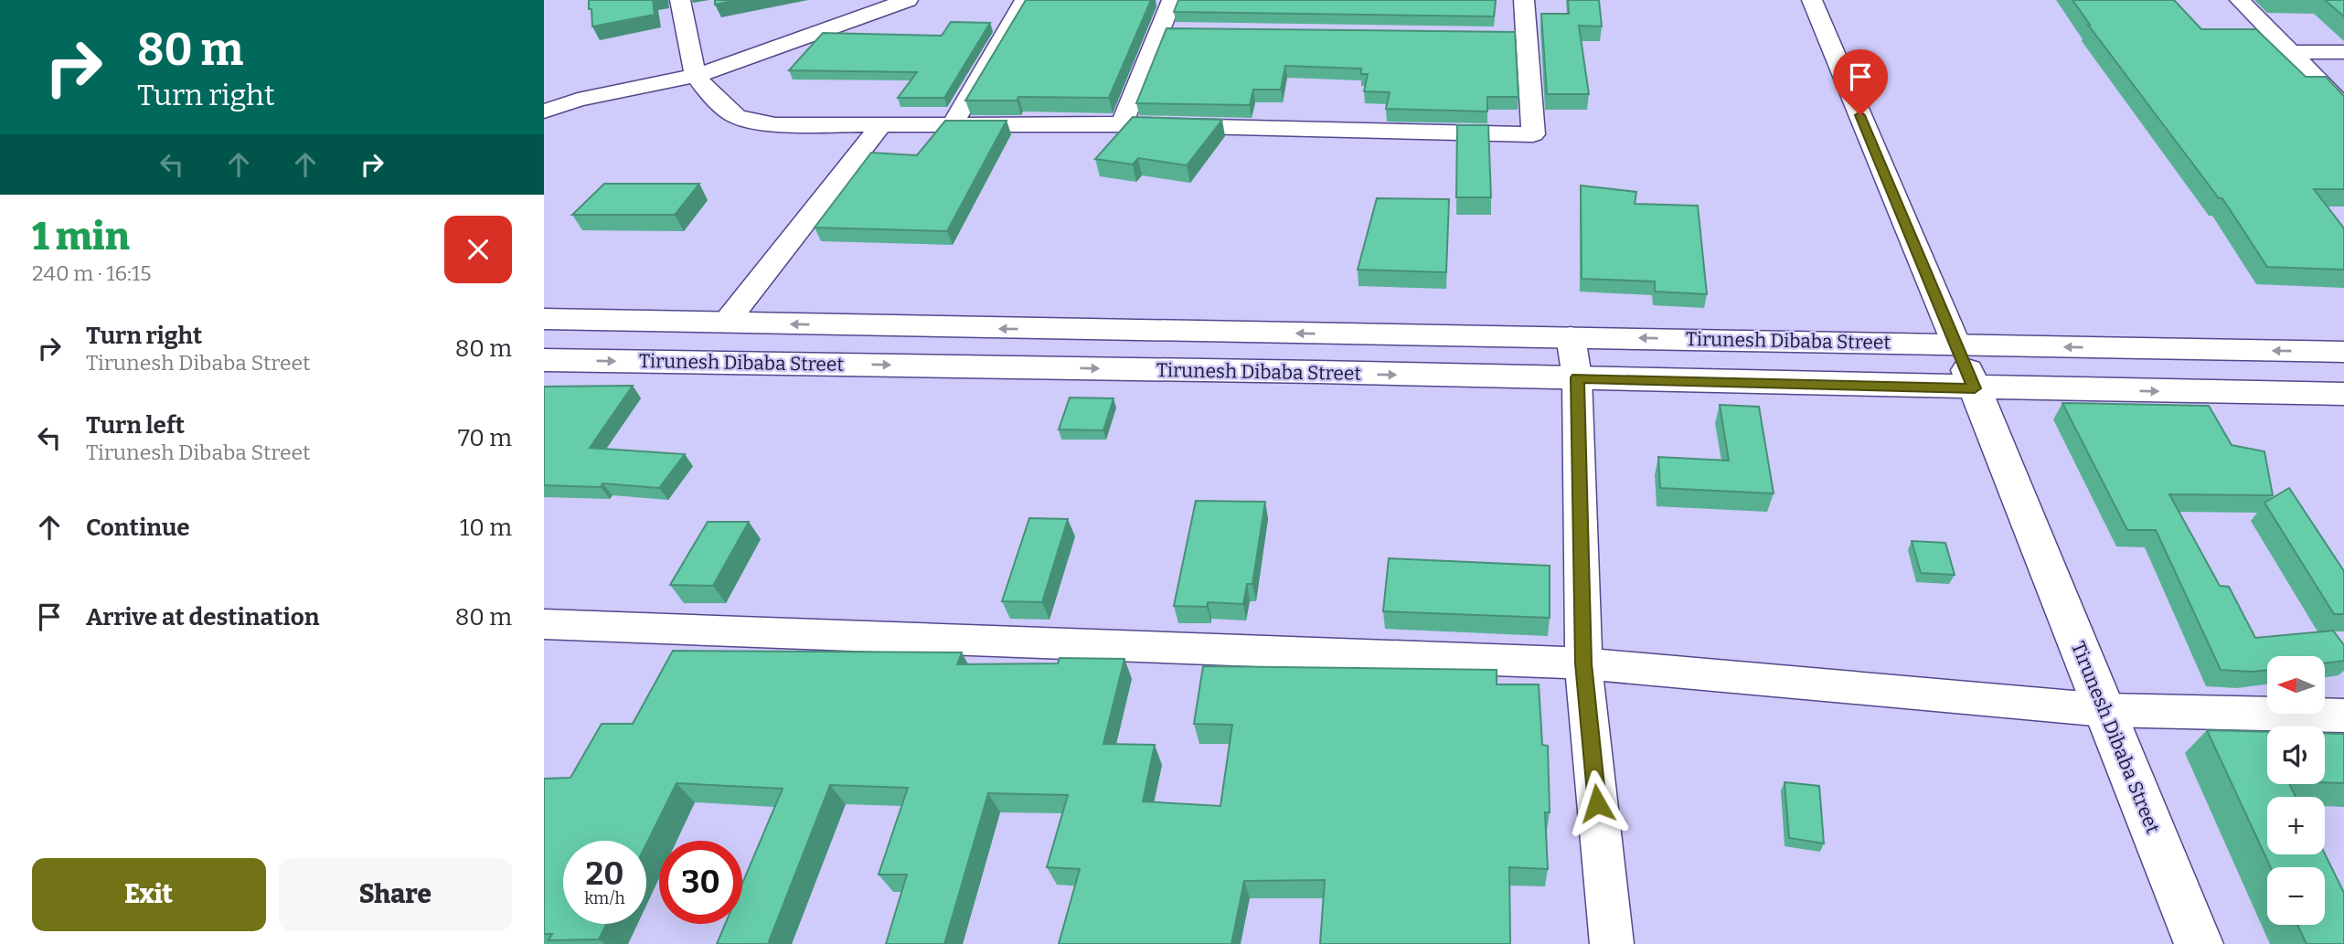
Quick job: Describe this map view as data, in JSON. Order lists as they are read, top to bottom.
{
  "streets": {
    "main road": ["Tirunesh Dibaba Street"]
  },
  "north": "left",
  "page": {
    "turn": ["80 m", "Turn right"],
    "heading": ["1 min", "240 m · 16:15"],
    "list": [
      {
        "name": "Turn right",
        "note": "Tirunesh Dibaba Street",
        "value": "80 m"
      },
      {
        "name": "Turn left",
        "note": "Tirunesh Dibaba Street",
        "value": "70 m"
      },
      {
        "name": "Continue",
        "value": "10 m"
      },
      {
        "name": "Arrive at destination",
        "value": "80 m"
      }
    ],
    "map_buttons": ["+", "−"],
    "speed": "20 km/h",
    "limit": "30",
    "buttons": ["Exit", "Share"]
  }
}
